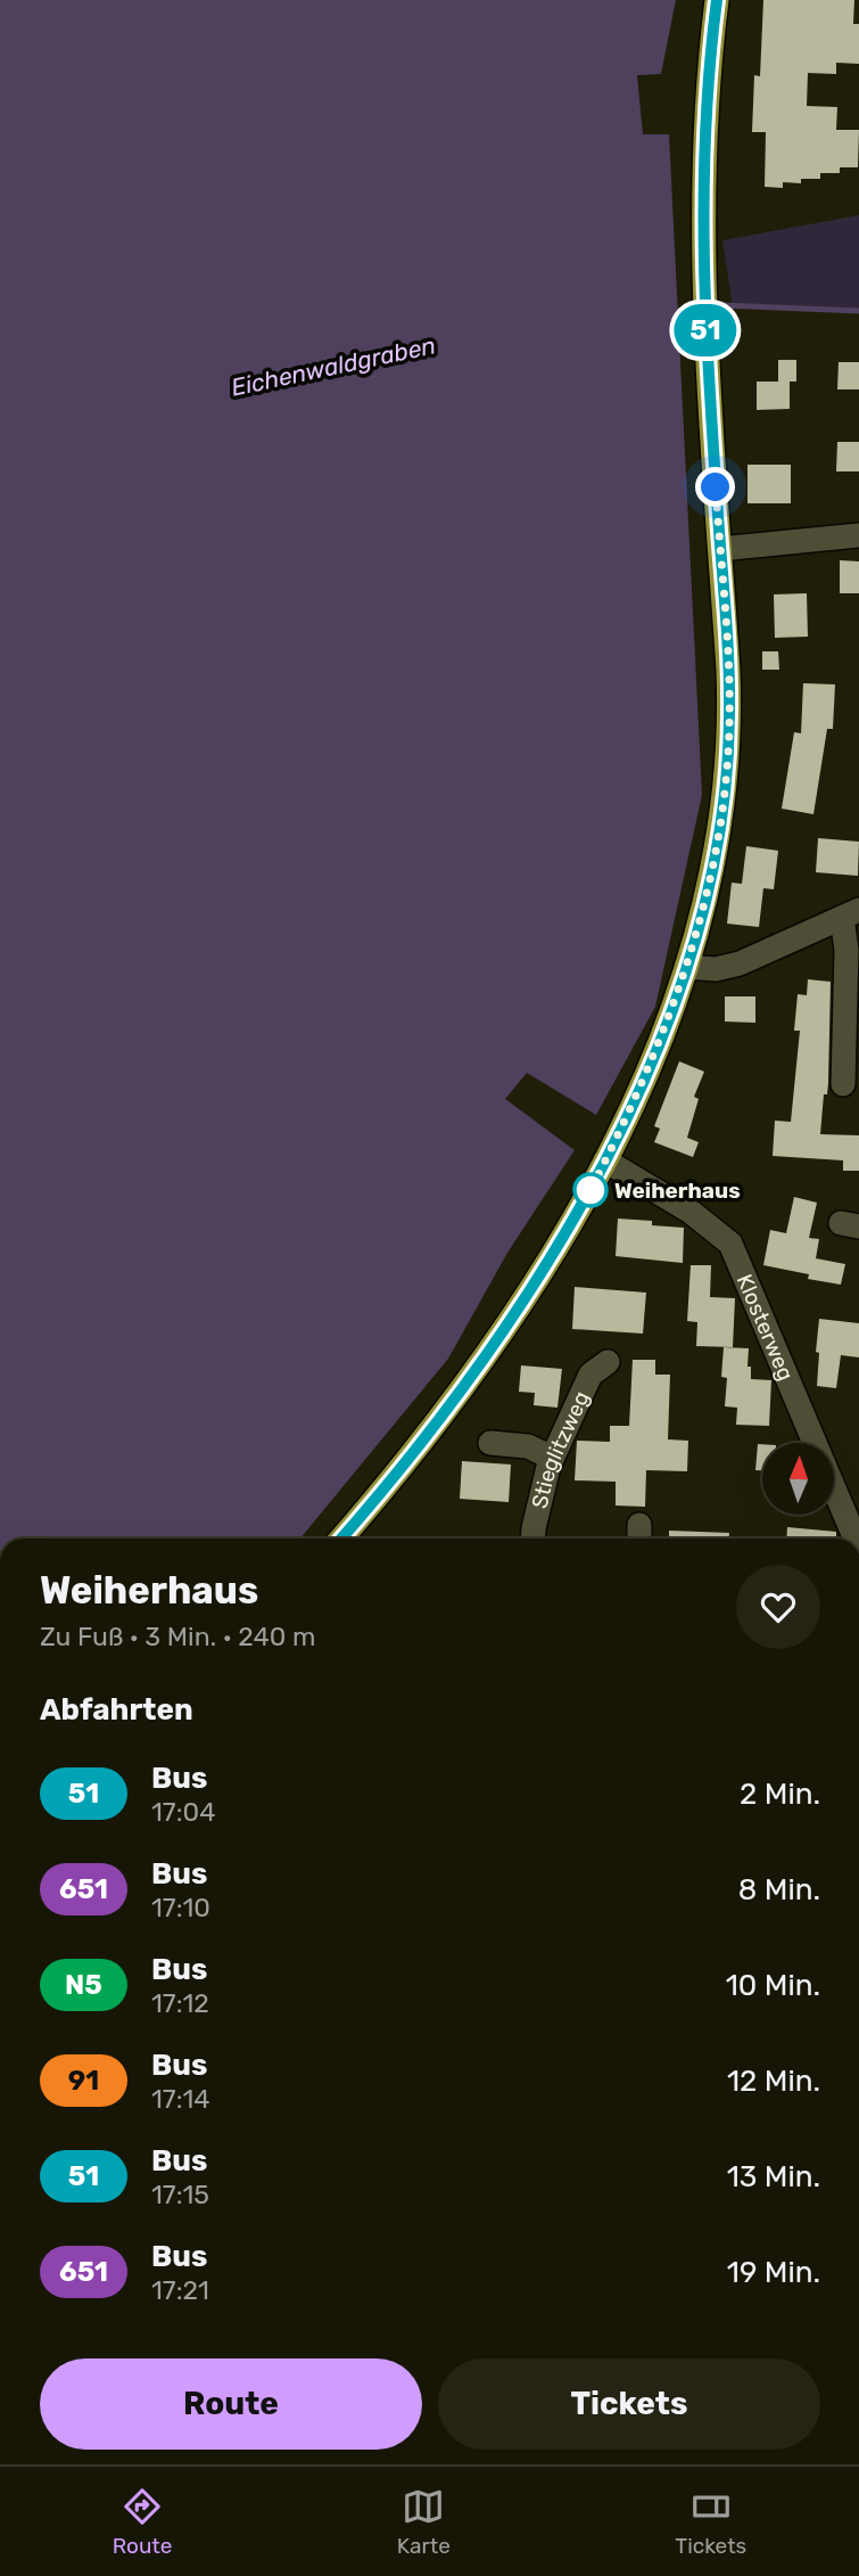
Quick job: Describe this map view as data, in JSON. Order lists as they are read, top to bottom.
{
  "streets": {
    "street": ["Klosterweg", "Stieglitzweg"]
  },
  "water": ["Eichenwaldgraben"],
  "places": ["Weiherhaus"],
  "lines": ["bus line 51"],
  "north": "top",
  "page": {
    "on_map": "51",
    "heading": [
      ["Weiherhaus", "Zu Fuß · 3 Min. · 240 m"],
      "Abfahrten"
    ],
    "list": [
      {
        "mark": "51",
        "name": "Bus",
        "note": "17:04",
        "value": "2 Min."
      },
      {
        "mark": "651",
        "name": "Bus",
        "note": "17:10",
        "value": "8 Min."
      },
      {
        "mark": "N5",
        "name": "Bus",
        "note": "17:12",
        "value": "10 Min."
      },
      {
        "mark": "91",
        "name": "Bus",
        "note": "17:14",
        "value": "12 Min."
      },
      {
        "mark": "51",
        "name": "Bus",
        "note": "17:15",
        "value": "13 Min."
      },
      {
        "mark": "651",
        "name": "Bus",
        "note": "17:21",
        "value": "19 Min."
      }
    ],
    "buttons": ["Route", "Tickets"],
    "tabs": ["Route", "Karte", "Tickets"]
  }
}
